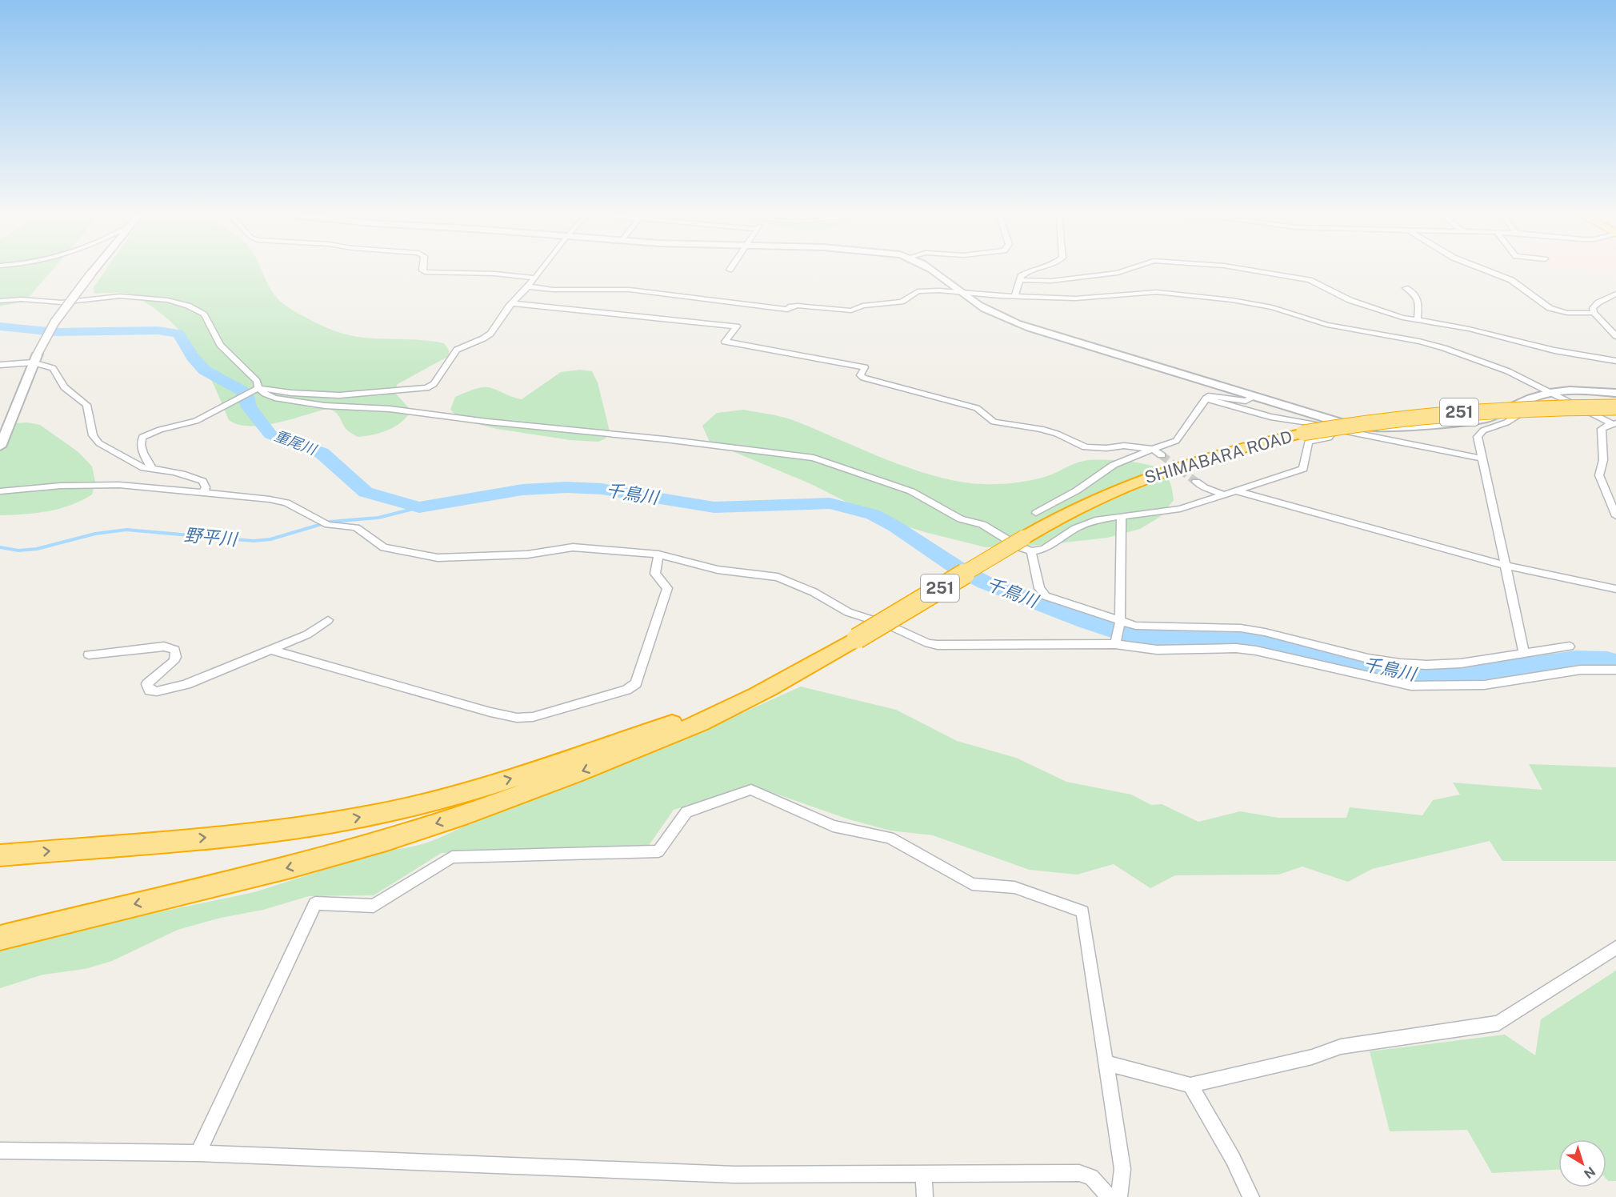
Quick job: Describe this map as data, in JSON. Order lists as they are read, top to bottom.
{
  "streets": {
    "highway": ["251", "SHIMABARA ROAD"]
  },
  "water": ["重尾川", "千鳥川", "野平川"],
  "north": "bottom right"
}
